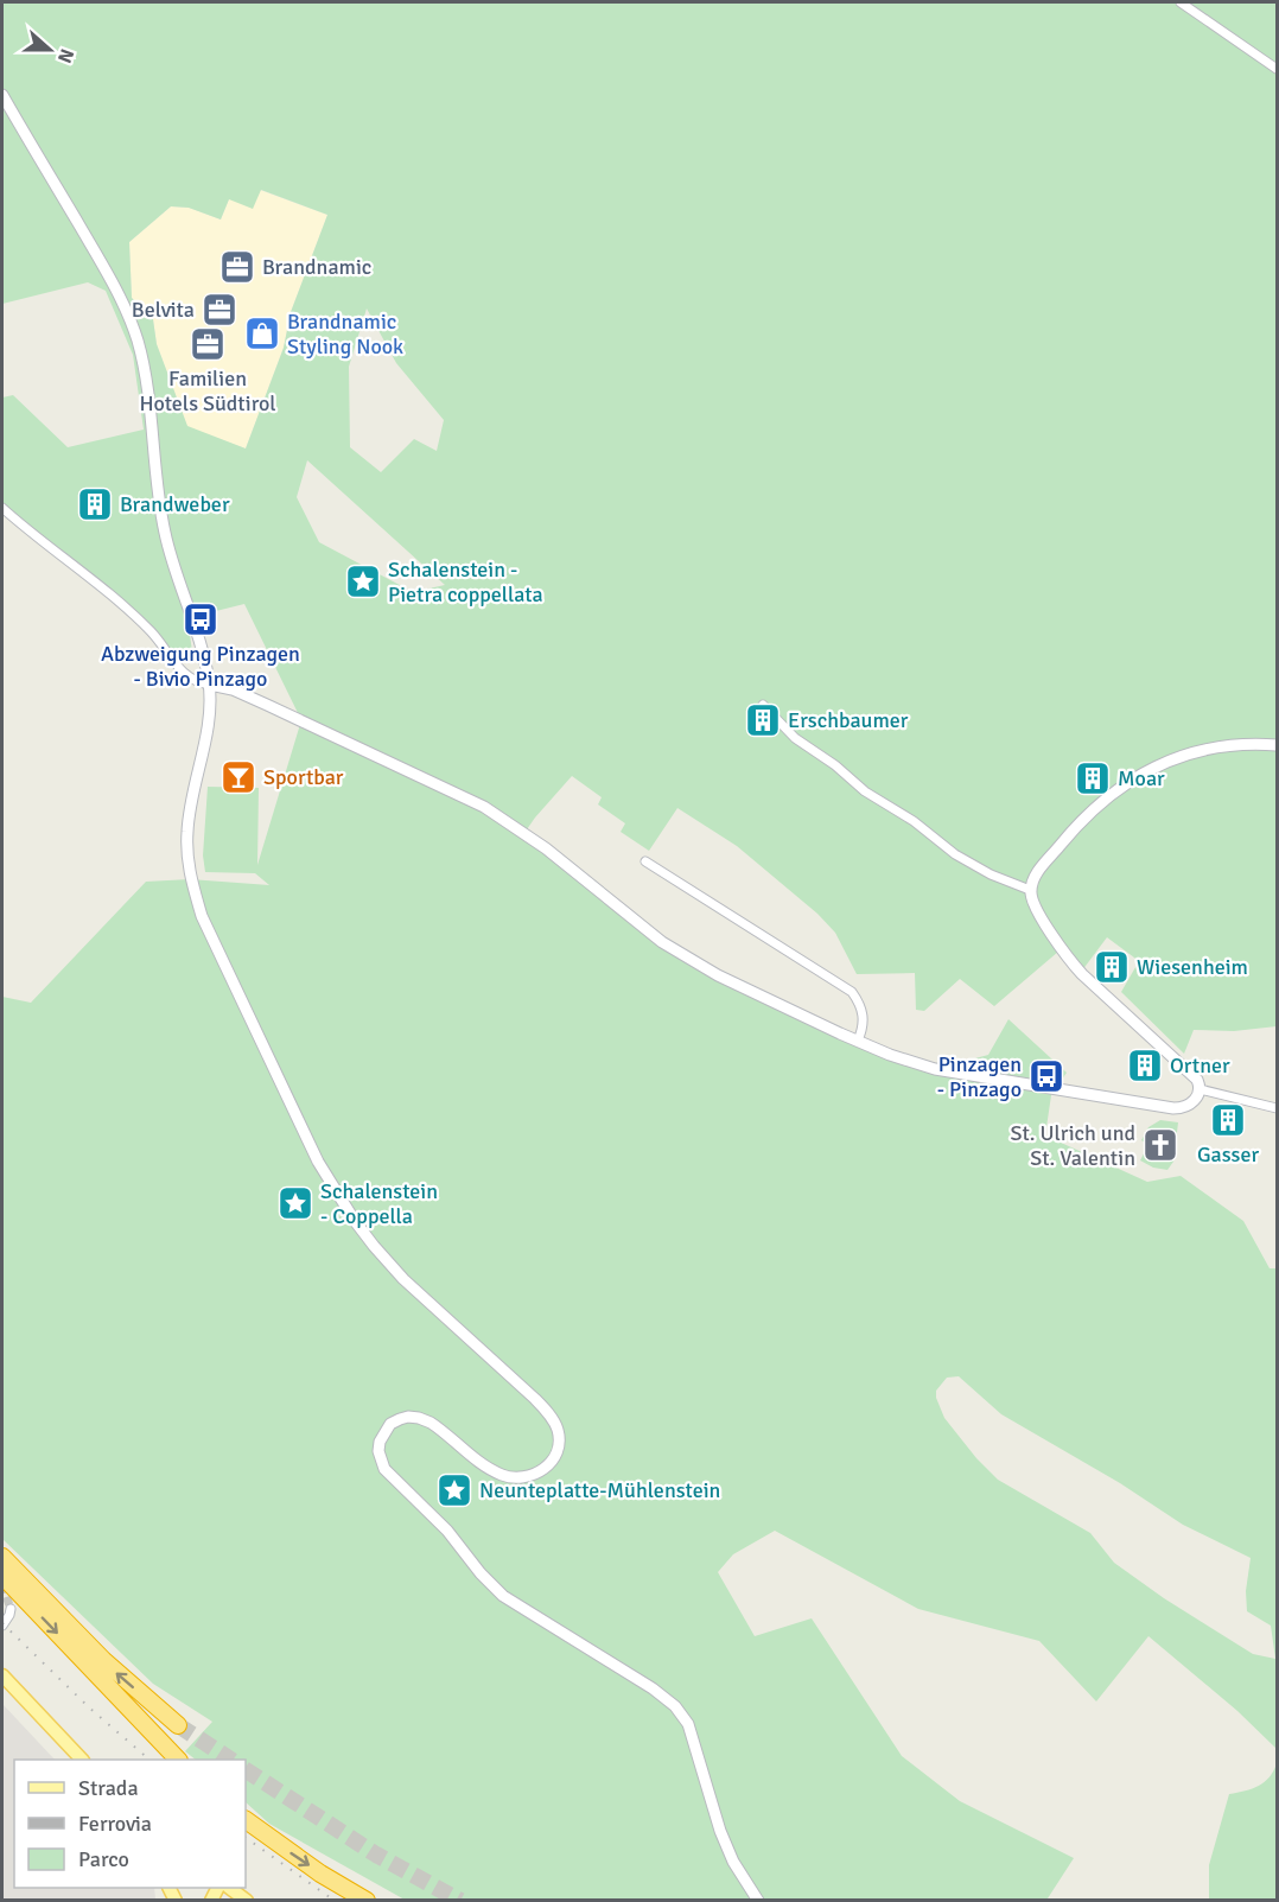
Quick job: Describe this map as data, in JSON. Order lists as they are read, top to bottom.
{
  "places": {
    "office": ["Brandnamic", "Belvita", "Familien Hotels Südtirol"],
    "shop": ["Brandnamic Styling Nook"],
    "building": [
      "Brandweber",
      "Erschbaumer",
      "Moar",
      "Wiesenheim",
      "Ortner",
      "Gasser"
    ],
    "place": ["Schalenstein - Pietra coppellata", "Schalenstein - Coppella", "Neunteplatte-Mühlenstein"],
    "bus stop": ["Abzweigung Pinzagen - Bivio Pinzago", "Pinzagen - Pinzago"],
    "bar": ["Sportbar"],
    "church": ["St. Ulrich und St. Valentin"]
  },
  "legend": ["Strada", "Ferrovia", "Parco"],
  "north": "right"
}
